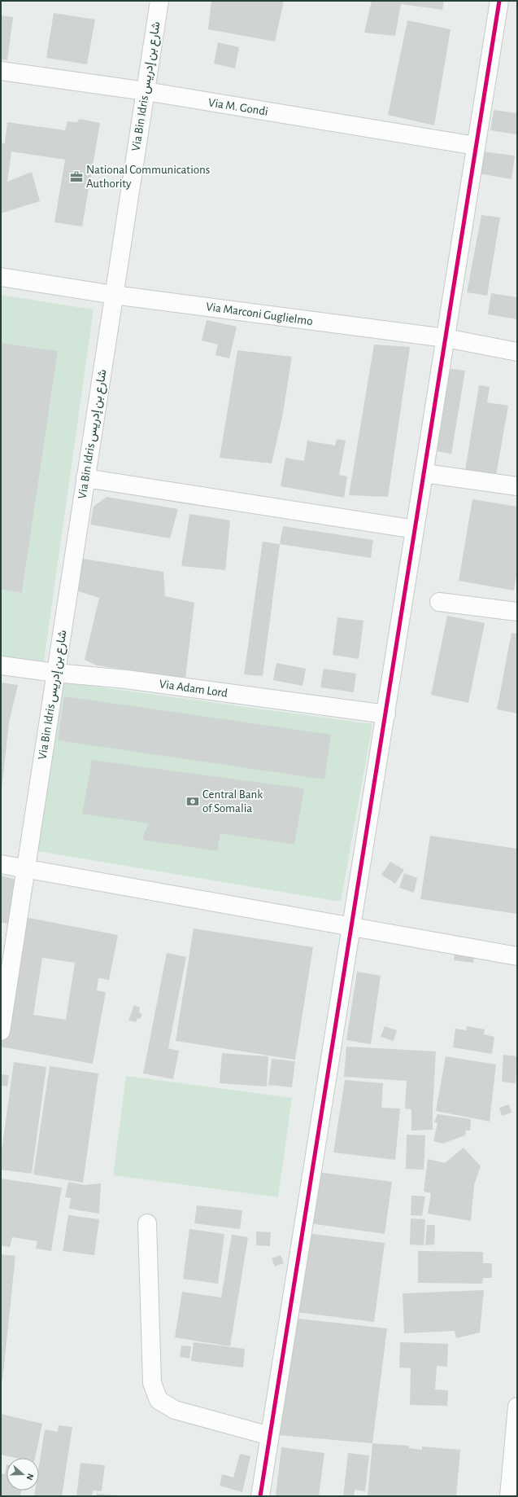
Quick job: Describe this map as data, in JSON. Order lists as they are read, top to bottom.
{
  "streets": {
    "street": [
      "Via Bin Idris شارع بن إدريس",
      "Via M. Gondi",
      "Via Marconi Guglielmo",
      "Via Adam Lord"
    ]
  },
  "crossings": [
    ["Via Bin Idris شارع بن إدريس", "Via M. Gondi"],
    ["Via Bin Idris شارع بن إدريس", "Via Marconi Guglielmo"],
    ["Via Bin Idris شارع بن إدريس", "Via Adam Lord"]
  ],
  "places": {
    "office": ["National Communications Authority"],
    "bank": ["Central Bank of Somalia"]
  },
  "north": "right"
}
